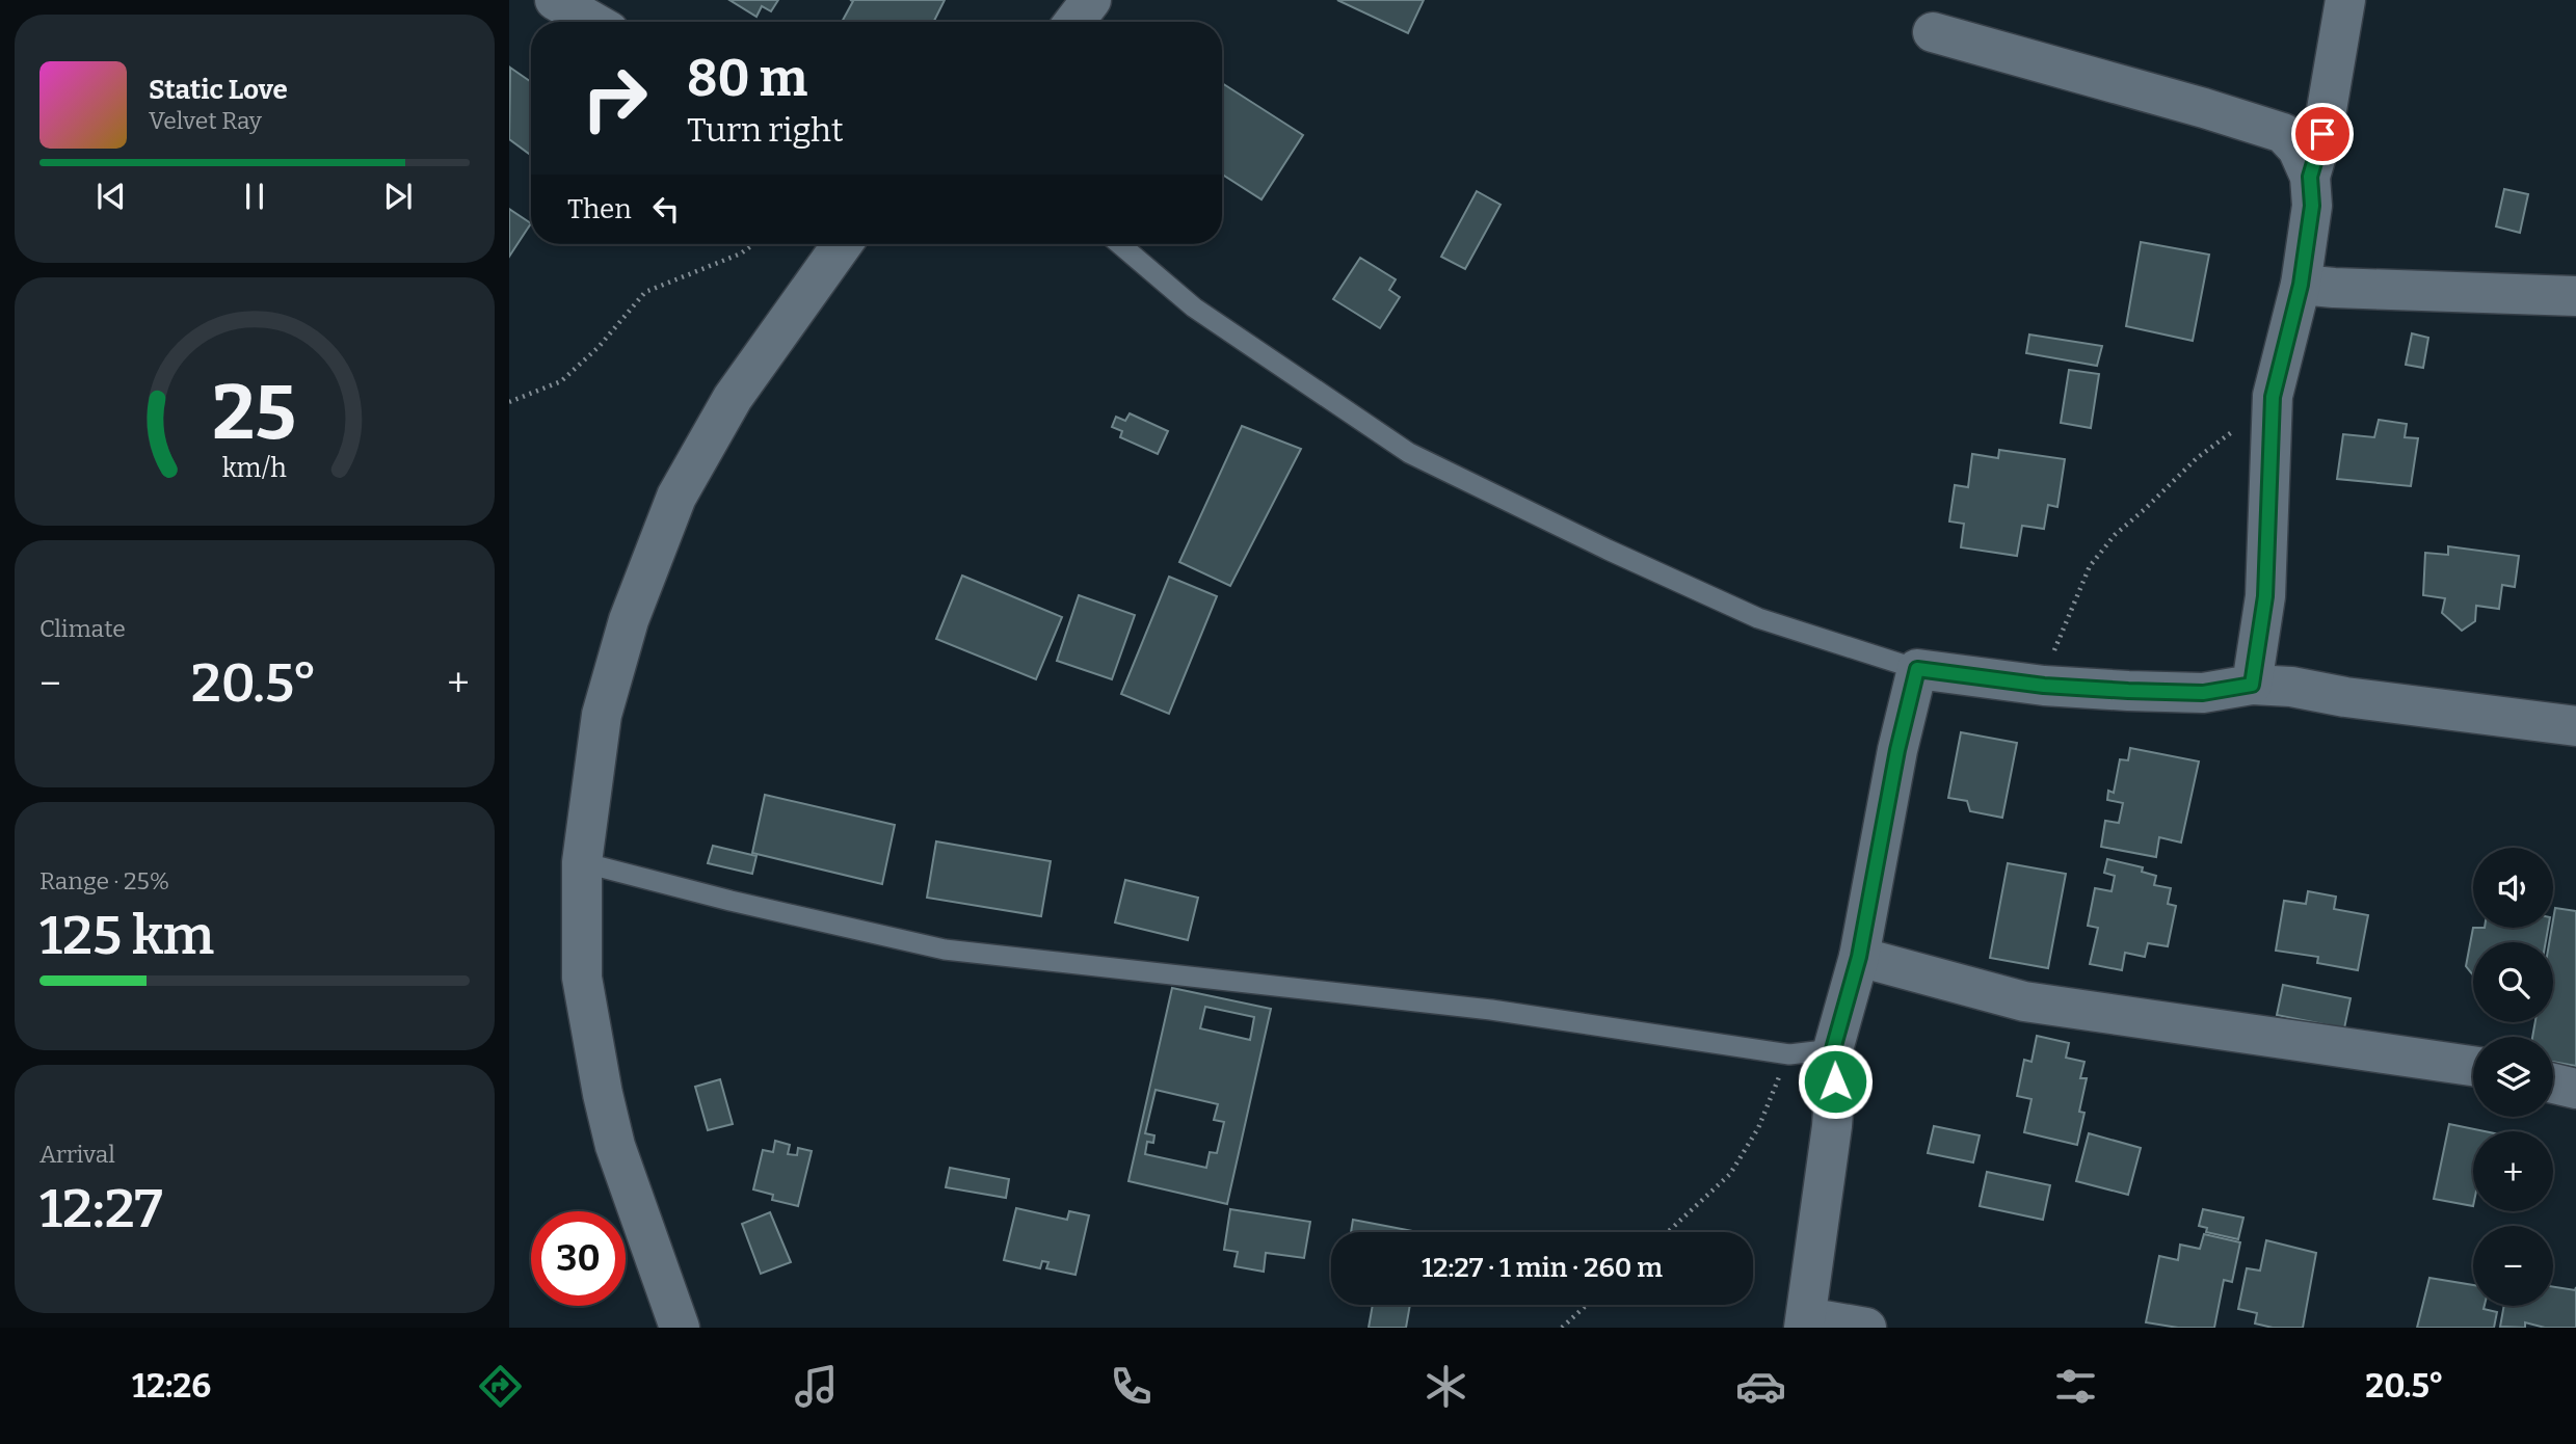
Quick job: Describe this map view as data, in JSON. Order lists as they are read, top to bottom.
{
  "page": {
    "turn": ["80 m", "Turn right"],
    "song": ["Static Love", "Velvet Ray"],
    "then": "Then",
    "tile": [
      "Climate",
      ["Range · 25%", "125 km"],
      ["Arrival", "12:27"]
    ],
    "heat": ["−", "20.5°", "+"],
    "map_buttons": ["+", "−"],
    "limit": "30",
    "trip": "12:27 · 1 min · 260 m",
    "tabs": ["12:26", "20.5°"],
    "gauge": ["25", "km/h"]
  }
}
